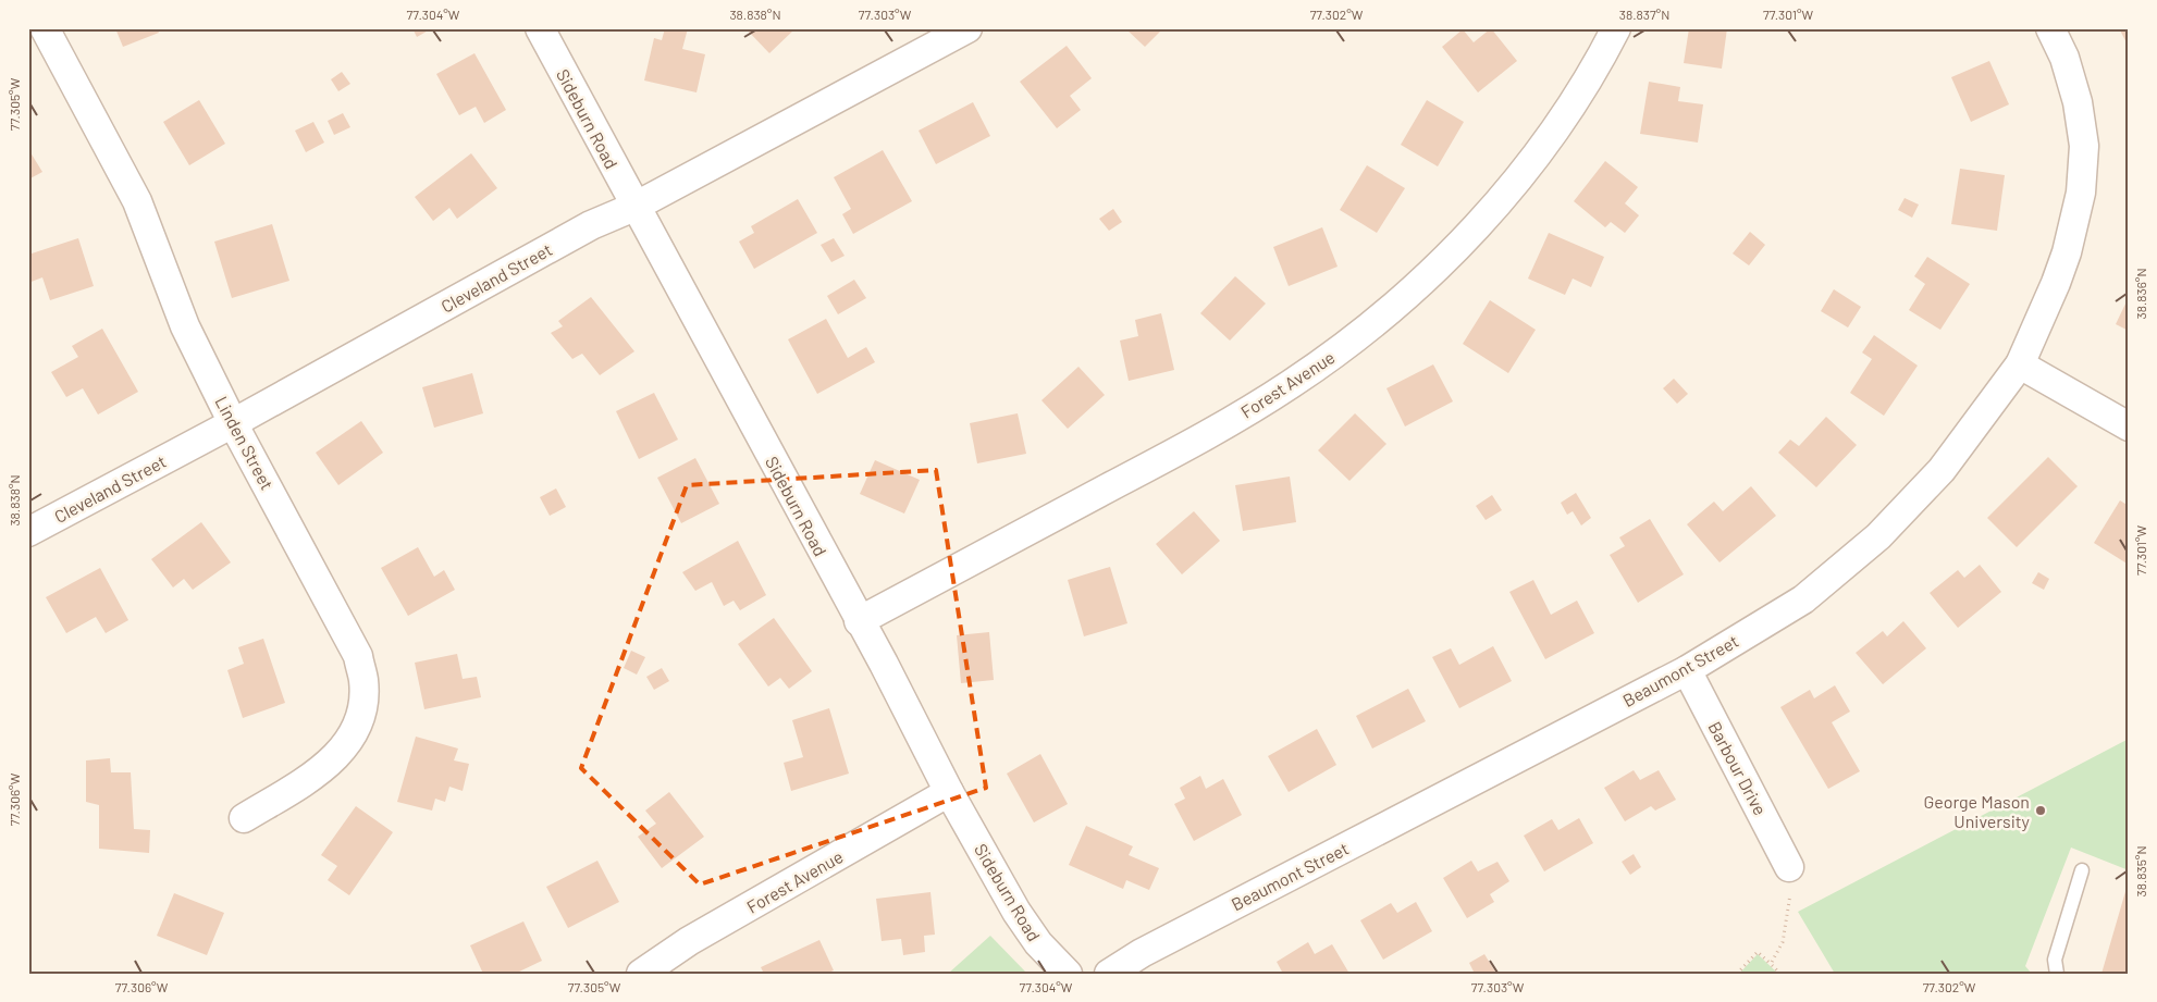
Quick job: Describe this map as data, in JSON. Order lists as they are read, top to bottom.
{
  "streets": {
    "street": [
      "Sideburn Road",
      "Cleveland Street",
      "Forest Avenue",
      "Linden Street",
      "Beaumont Street",
      "Barbour Drive"
    ]
  },
  "crossings": [
    ["Sideburn Road", "Cleveland Street"],
    ["Sideburn Road", "Forest Avenue"],
    ["Cleveland Street", "Linden Street"],
    ["Beaumont Street", "Barbour Drive"]
  ],
  "places": ["George Mason University"],
  "coordinates": [
    "77.304°W",
    "38.838°N",
    "77.303°W",
    "77.302°W",
    "38.837°N",
    "77.301°W",
    "77.305°W",
    "38.836°N",
    "77.306°W",
    "38.835°N"
  ]
}
